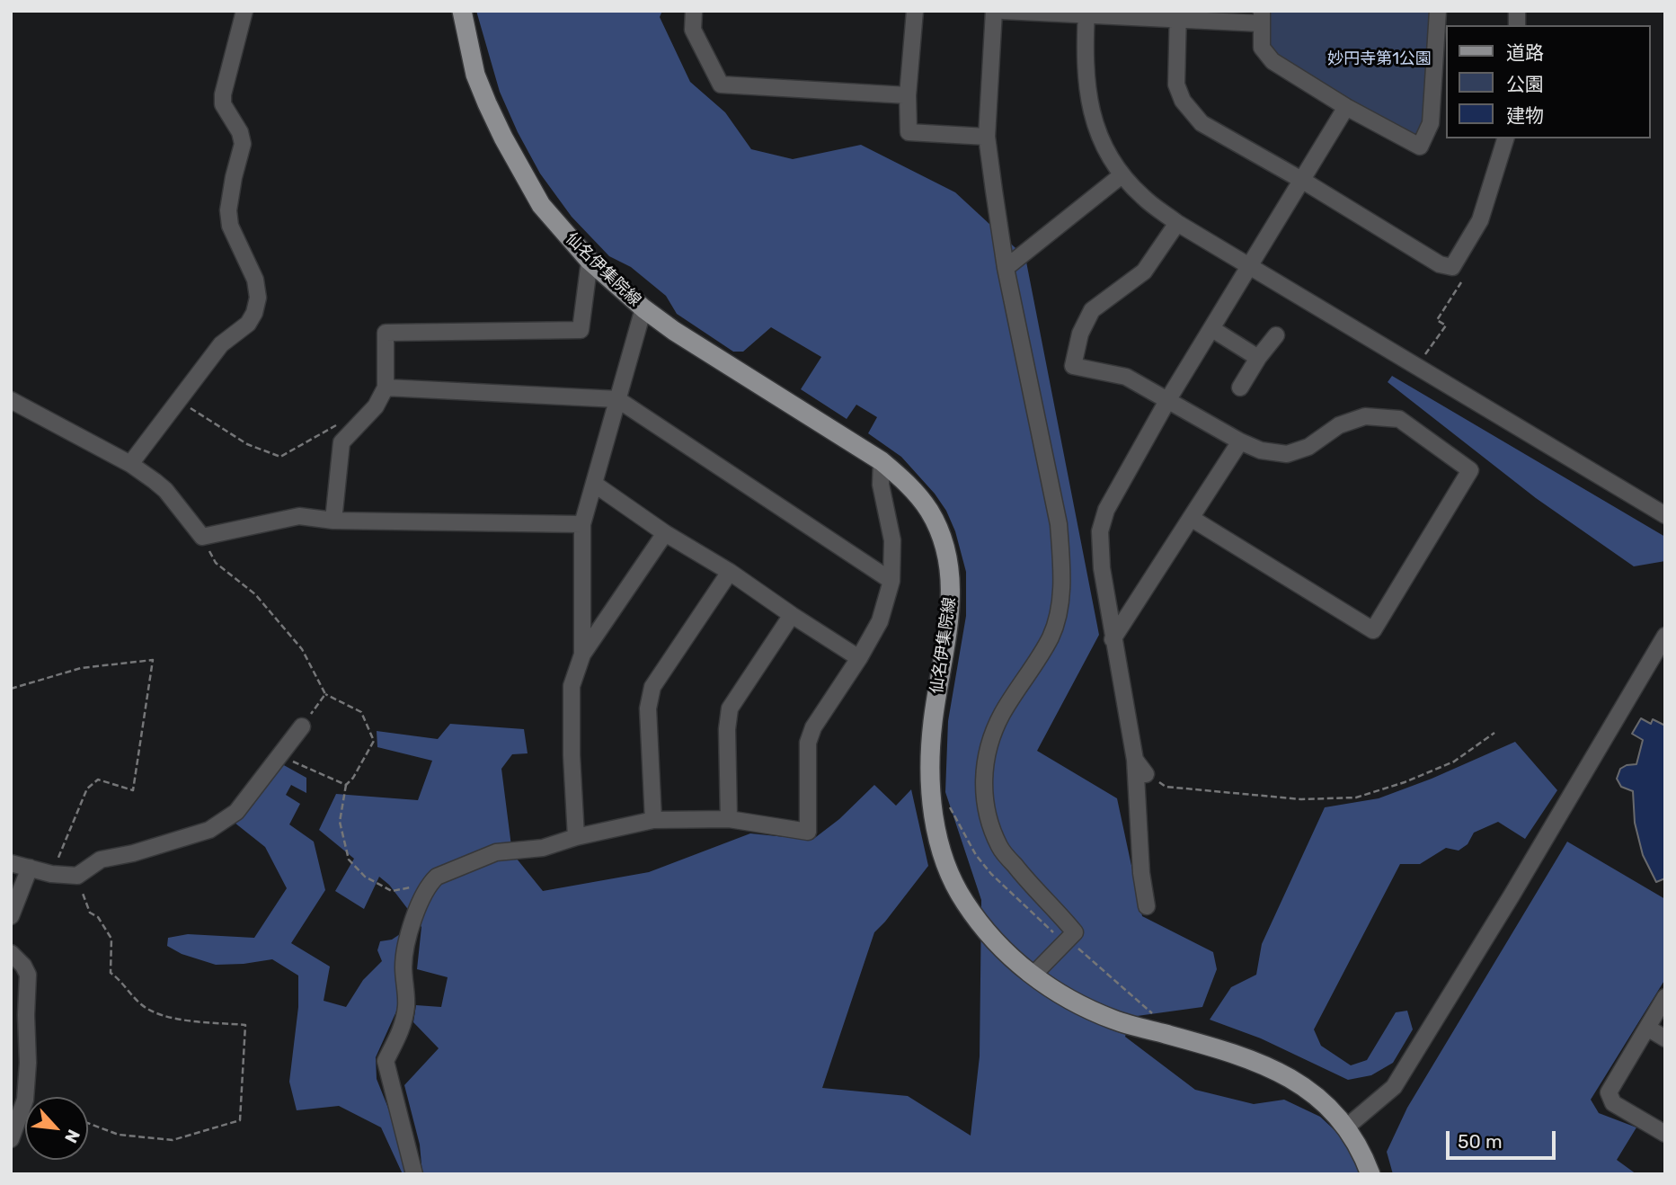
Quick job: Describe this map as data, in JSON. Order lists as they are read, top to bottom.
{
  "streets": {
    "main road": ["仙名伊集院線"]
  },
  "parks": ["妙円寺第1公園"],
  "legend": ["道路", "公園", "建物"],
  "scale_bar": "50 m",
  "north": "bottom right"
}
